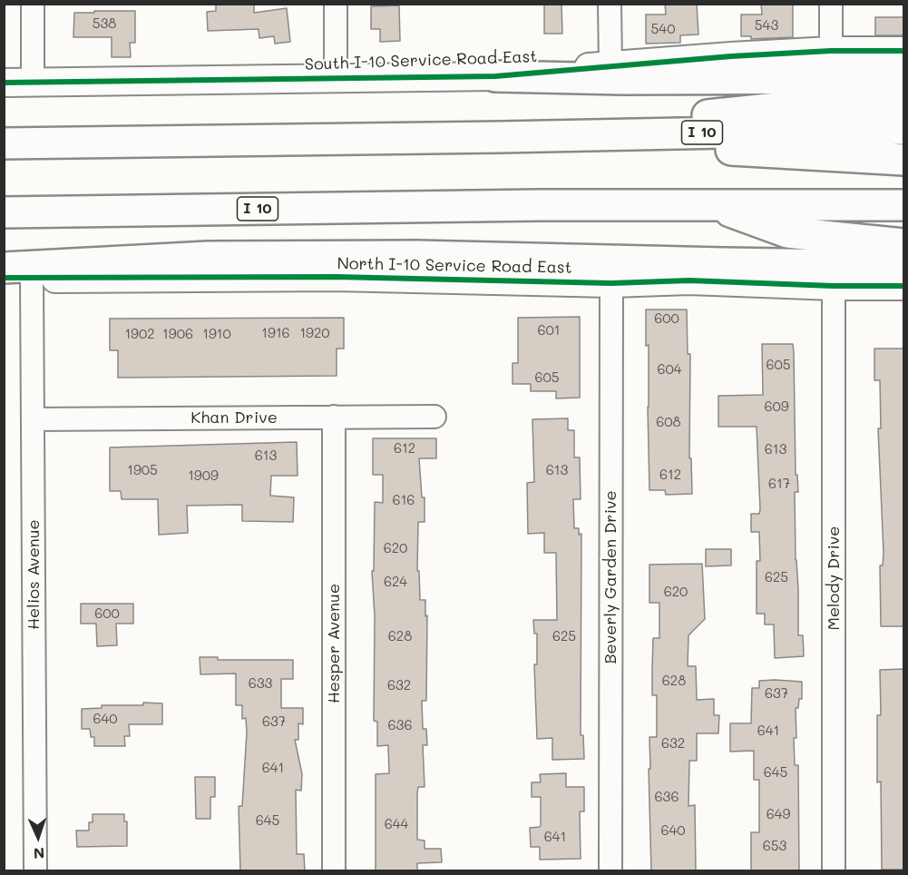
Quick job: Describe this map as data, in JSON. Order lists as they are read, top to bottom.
{
  "streets": {
    "highway": ["I 10"],
    "street": [
      "South I-10 Service Road East",
      "North I-10 Service Road East",
      "Khan Drive",
      "Helios Avenue",
      "Beverly Garden Drive",
      "Melody Drive",
      "Hesper Avenue"
    ]
  },
  "crossings": [
    ["North I-10 Service Road East", "Helios Avenue"],
    ["North I-10 Service Road East", "Beverly Garden Drive"],
    ["North I-10 Service Road East", "Melody Drive"],
    ["Khan Drive", "Helios Avenue"],
    ["Khan Drive", "Hesper Avenue"]
  ],
  "house_numbers": [
    "538",
    "543",
    "540",
    "600",
    "601",
    "1916",
    "1920",
    "1902",
    "1906",
    "1910",
    "605",
    "604",
    "605",
    "609",
    "608",
    "612",
    "613",
    "613",
    "1905",
    "613",
    "612",
    "1909",
    "617",
    "616",
    "620",
    "625",
    "624",
    "620",
    "600",
    "628",
    "625",
    "628",
    "633",
    "632",
    "637",
    "640",
    "637",
    "636",
    "641",
    "632",
    "641",
    "645",
    "636",
    "649",
    "645",
    "644",
    "640",
    "641",
    "653"
  ],
  "north": "bottom"
}
